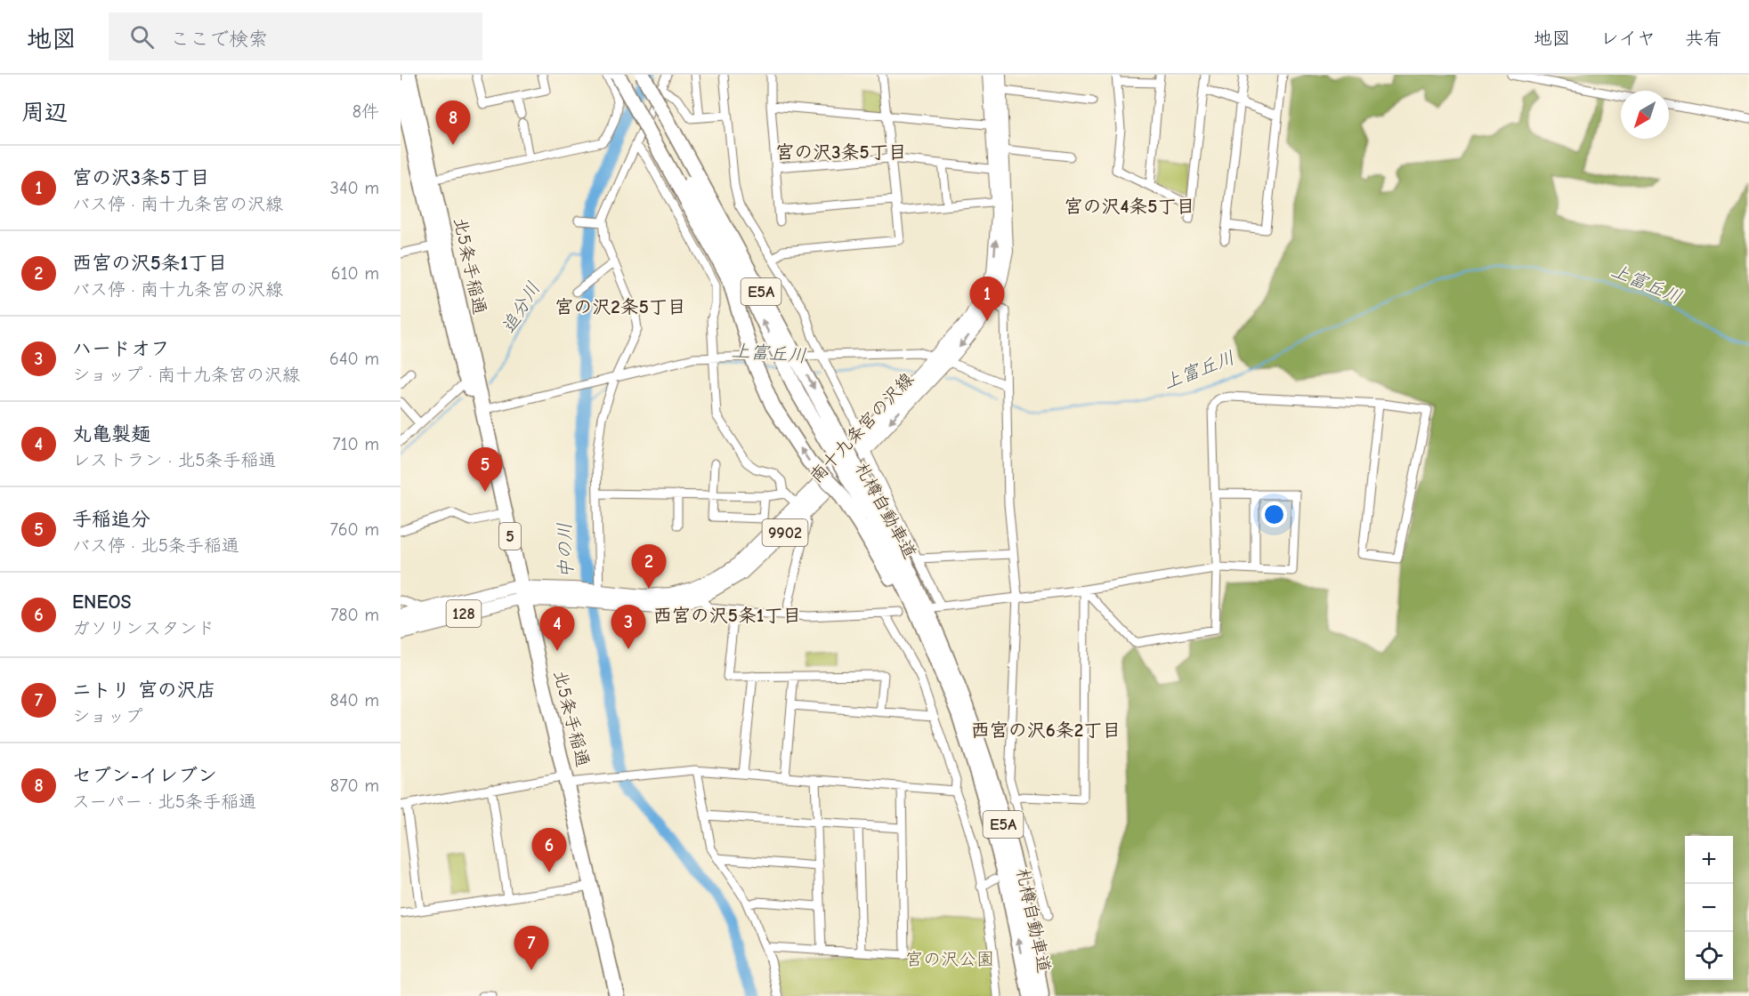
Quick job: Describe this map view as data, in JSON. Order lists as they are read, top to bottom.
{
  "streets": {
    "highway": [
      "北5条手稲通",
      "E5A",
      "札樽自動車道",
      "5"
    ],
    "main road": ["南十九条宮の沢線", "9902", "128"]
  },
  "crossings": [
    ["北5条手稲通", "南十九条宮の沢線"],
    ["北5条手稲通", "128"],
    ["南十九条宮の沢線", "128"]
  ],
  "districts": [
    "宮の沢3条5丁目",
    "宮の沢4条5丁目",
    "宮の沢2条5丁目",
    "西宮の沢5条1丁目",
    "西宮の沢6条2丁目"
  ],
  "water": ["上富丘川", "追分川", "中の川"],
  "parks": ["宮の沢公園"],
  "north": "bottom left",
  "page": {
    "header": "地図",
    "search": "ここで検索",
    "nav": ["地図", "レイヤ", "共有"],
    "heading": ["周辺", "8件"],
    "pins": [
      "8",
      "1",
      "5",
      "2",
      "3",
      "4",
      "6",
      "7"
    ],
    "list": [
      {
        "mark": "1",
        "name": "宮の沢3条5丁目",
        "note": "バス停 · 南十九条宮の沢線",
        "value": "340 m"
      },
      {
        "mark": "2",
        "name": "西宮の沢5条1丁目",
        "note": "バス停 · 南十九条宮の沢線",
        "value": "610 m"
      },
      {
        "mark": "3",
        "name": "ハードオフ",
        "note": "ショップ · 南十九条宮の沢線",
        "value": "640 m"
      },
      {
        "mark": "4",
        "name": "丸亀製麺",
        "note": "レストラン · 北5条手稲通",
        "value": "710 m"
      },
      {
        "mark": "5",
        "name": "手稲追分",
        "note": "バス停 · 北5条手稲通",
        "value": "760 m"
      },
      {
        "mark": "6",
        "name": "ENEOS",
        "note": "ガソリンスタンド",
        "value": "780 m"
      },
      {
        "mark": "7",
        "name": "ニトリ 宮の沢店",
        "note": "ショップ",
        "value": "840 m"
      },
      {
        "mark": "8",
        "name": "セブン-イレブン",
        "note": "スーパー · 北5条手稲通",
        "value": "870 m"
      }
    ],
    "map_buttons": ["+", "−"]
  }
}
